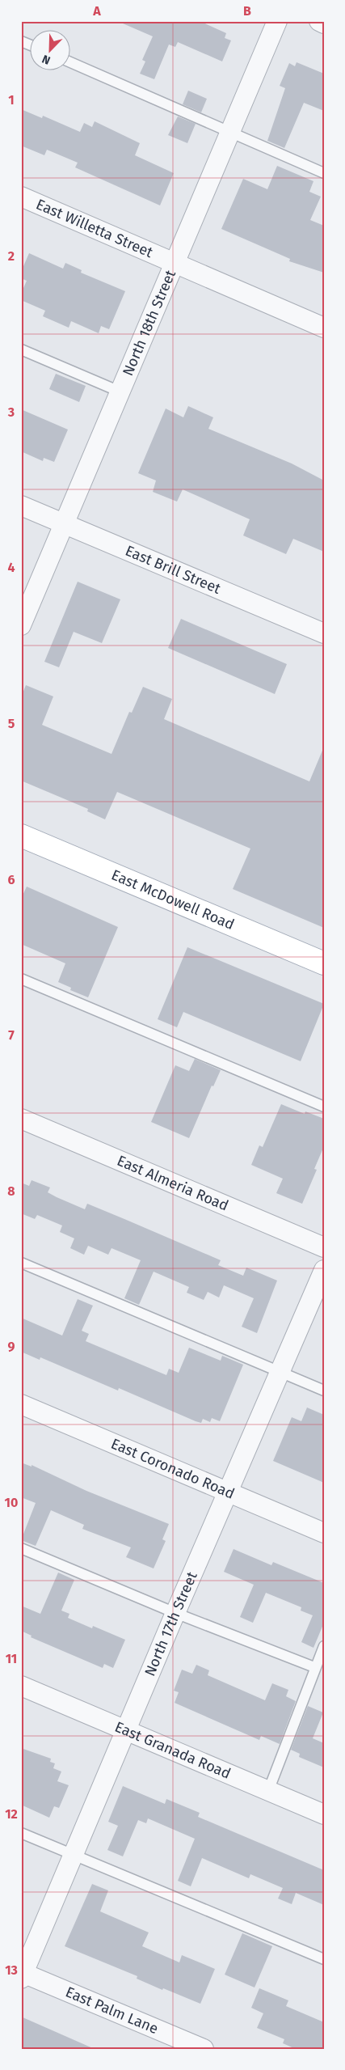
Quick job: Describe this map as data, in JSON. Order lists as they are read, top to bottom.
{
  "streets": {
    "main road": ["East McDowell Road"],
    "street": [
      "East Willetta Street",
      "North 18th Street",
      "East Brill Street",
      "East Almeria Road",
      "East Coronado Road",
      "North 17th Street",
      "East Granada Road",
      "East Palm Lane"
    ]
  },
  "crossings": [
    ["East Willetta Street", "North 18th Street"],
    ["North 18th Street", "East Brill Street"],
    ["East Coronado Road", "North 17th Street"],
    ["North 17th Street", "East Granada Road"],
    ["North 17th Street", "East Palm Lane"]
  ],
  "north": "bottom left",
  "grid": {
    "columns": ["A", "B"],
    "rows": [
      "1",
      "2",
      "3",
      "4",
      "5",
      "6",
      "7",
      "8",
      "9",
      "10",
      "11",
      "12",
      "13"
    ]
  }
}
